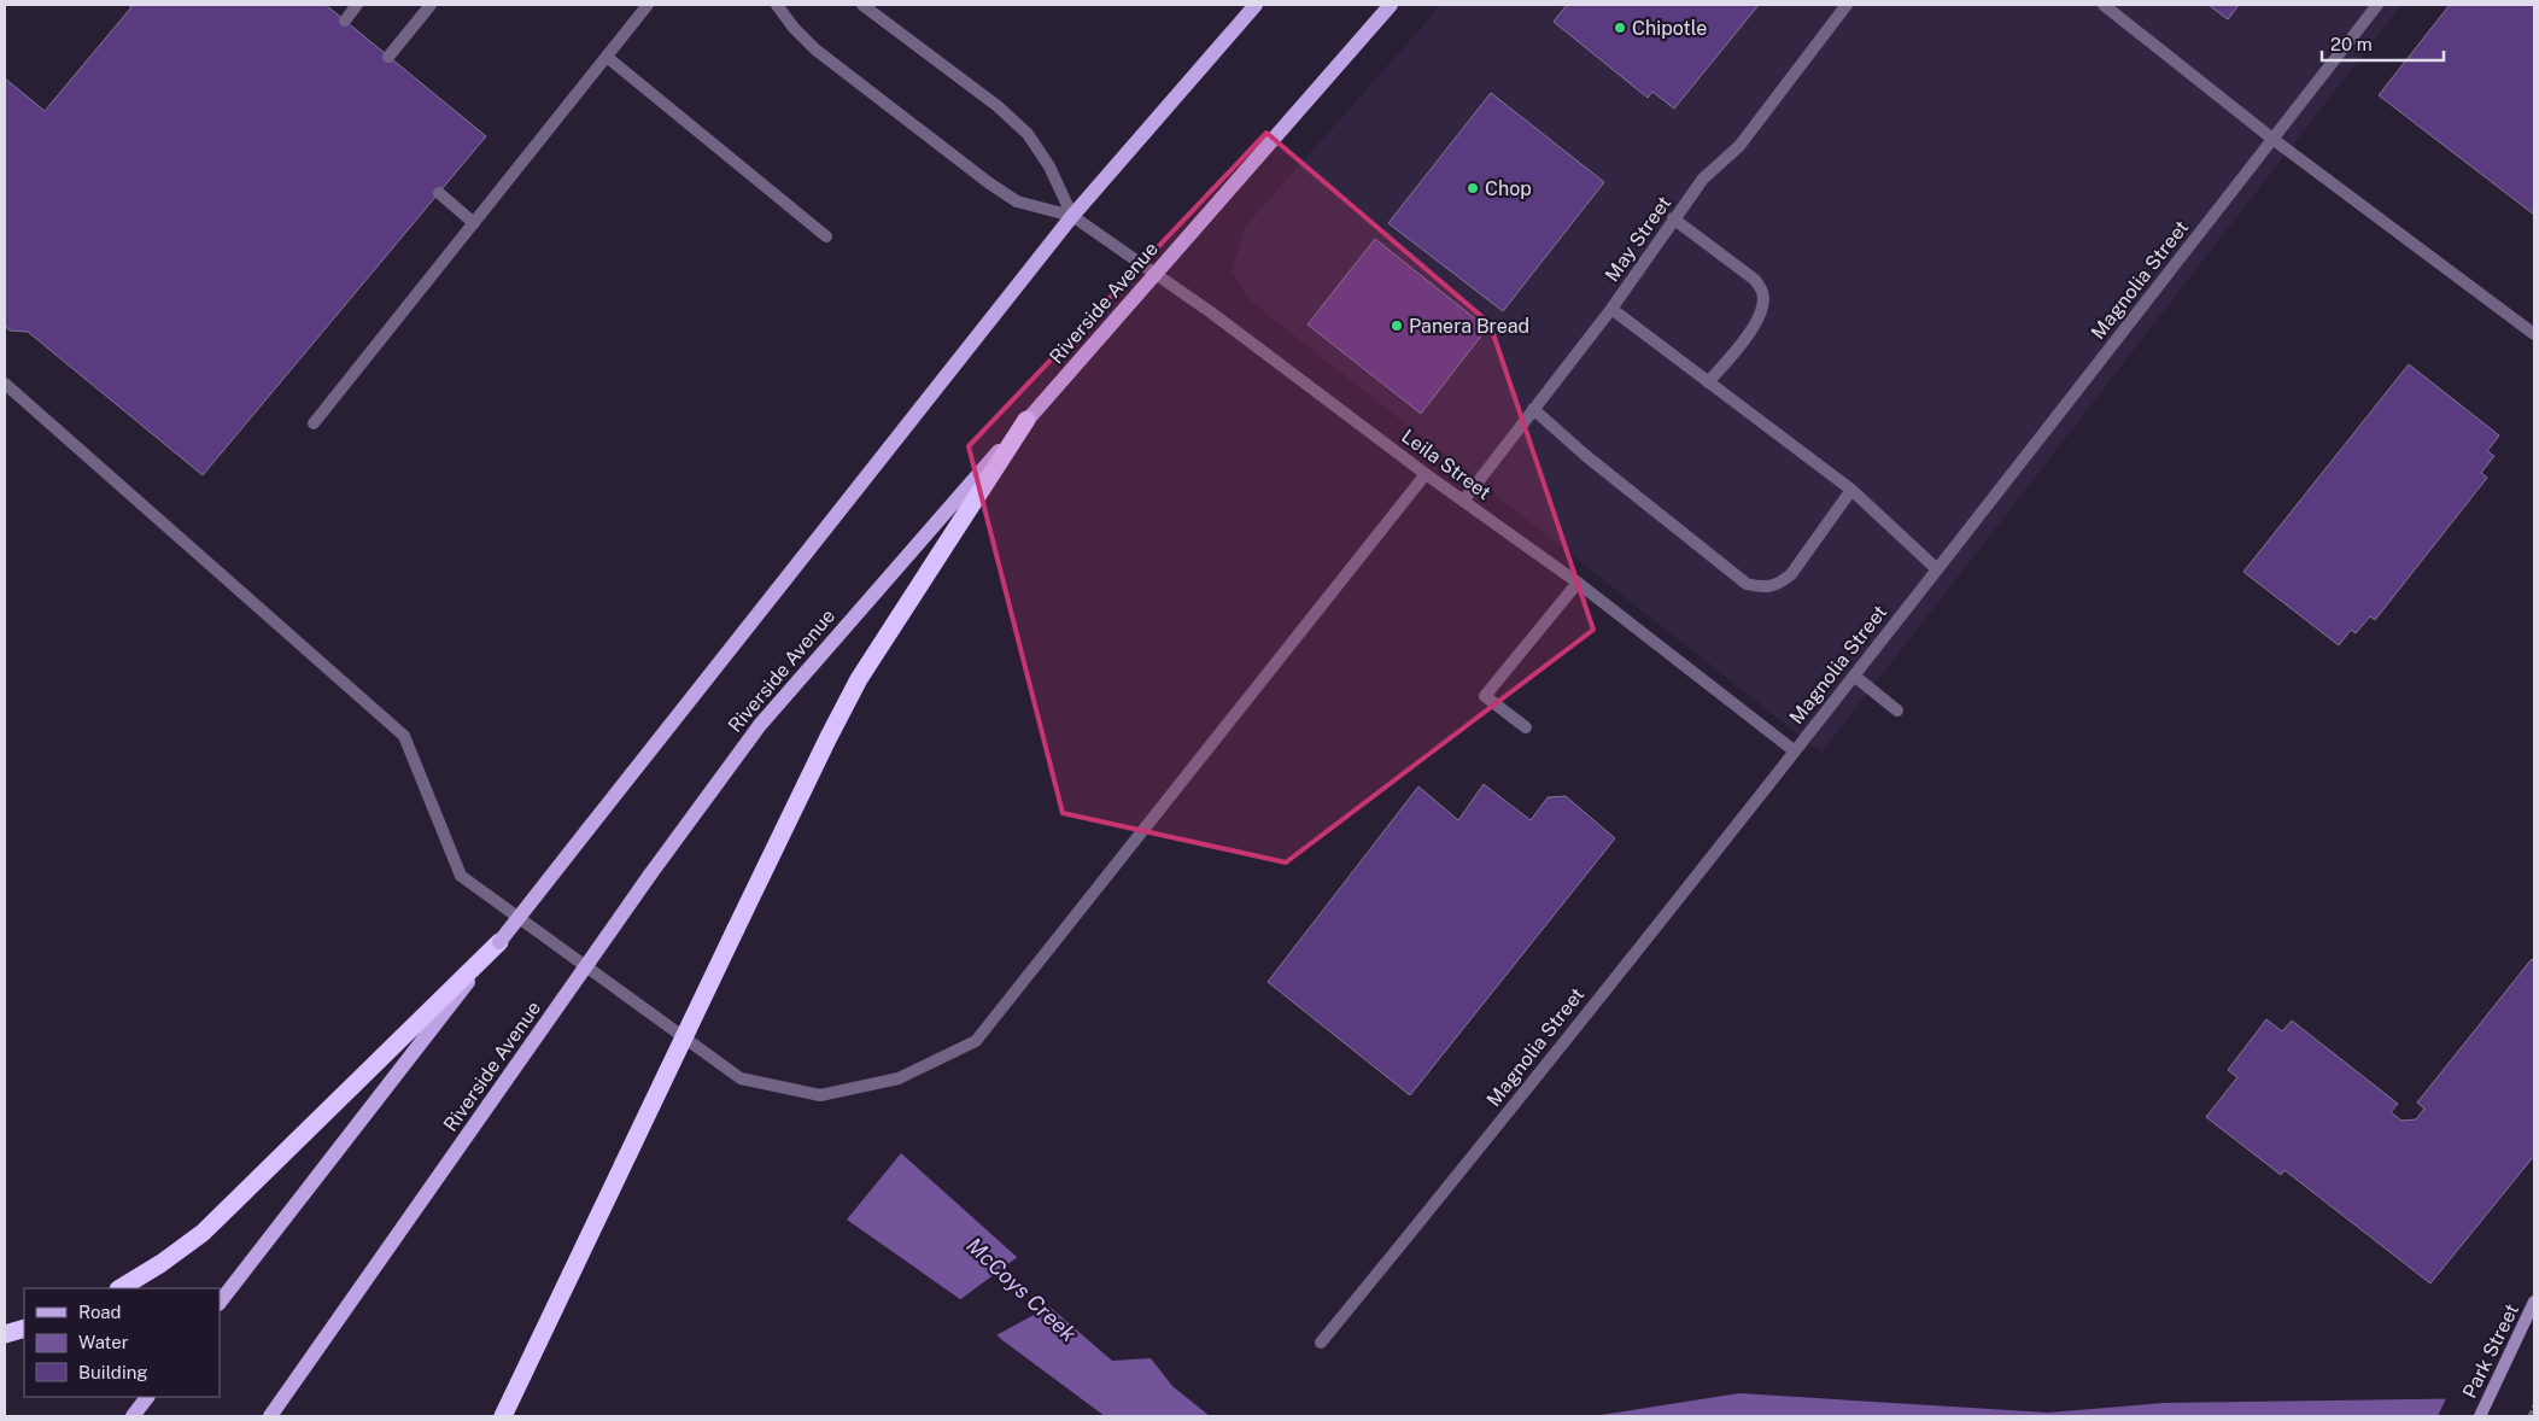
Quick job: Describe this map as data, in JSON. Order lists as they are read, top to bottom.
{
  "streets": {
    "main road": ["Riverside Avenue"],
    "street": [
      "May Street",
      "Magnolia Street",
      "Leila Street",
      "Park Street"
    ]
  },
  "crossings": [
    ["May Street", "Leila Street"],
    ["Magnolia Street", "Leila Street"],
    ["Riverside Avenue", "Leila Street"]
  ],
  "water": ["McCoys Creek"],
  "places": ["Chipotle", "Chop", "Panera Bread"],
  "legend": ["Road", "Water", "Building"],
  "scale_bar": "20 m"
}
